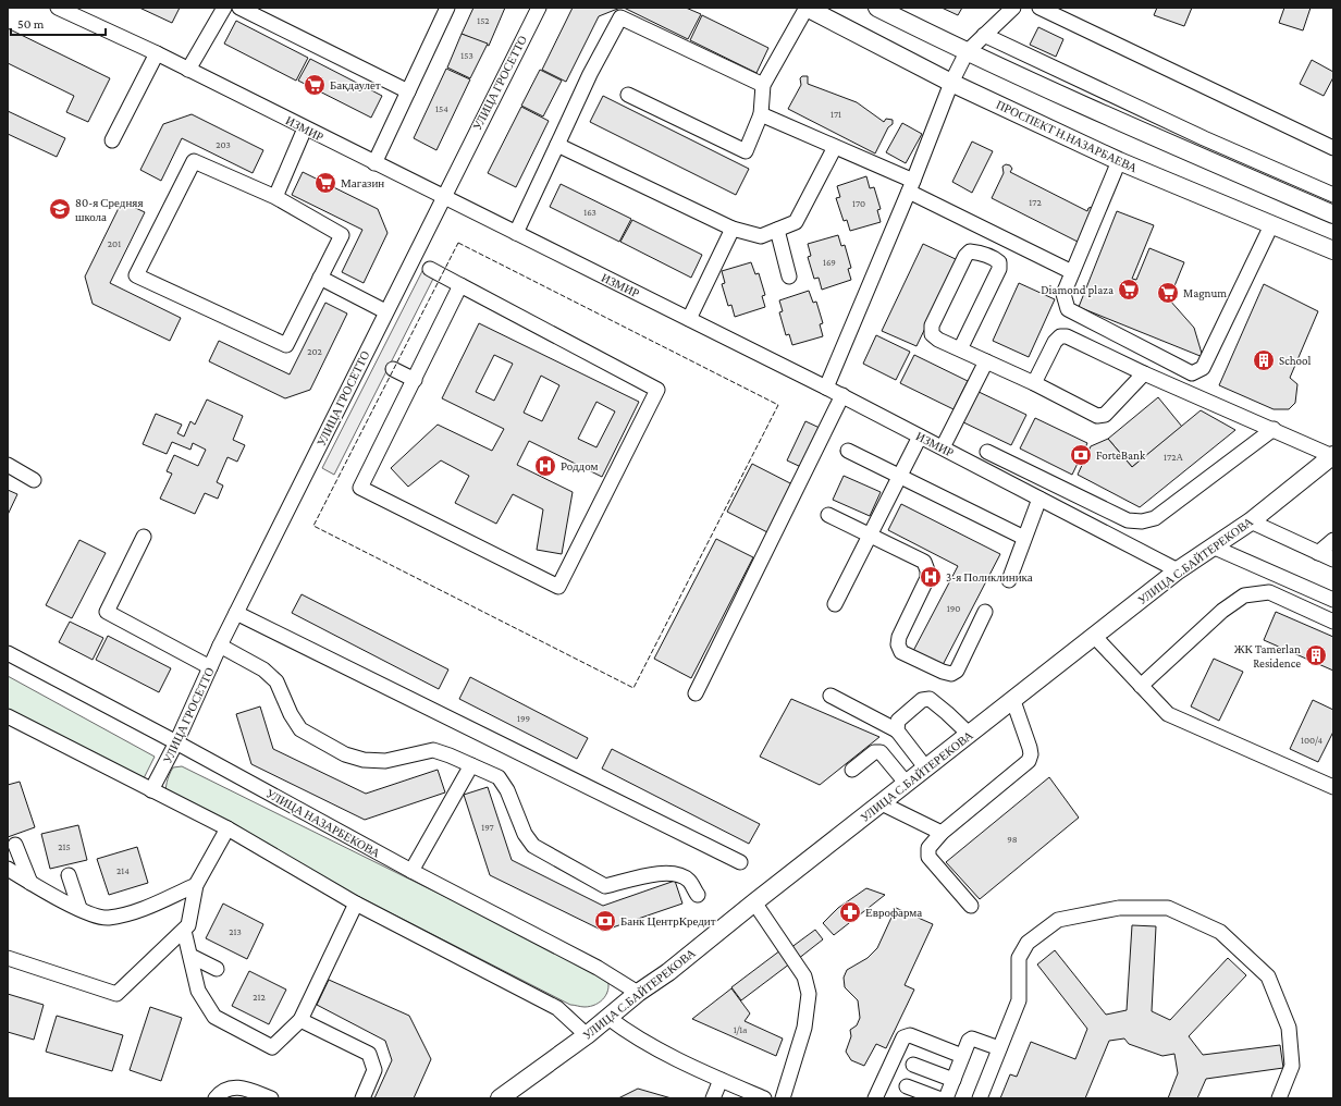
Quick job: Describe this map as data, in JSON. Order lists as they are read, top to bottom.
{
  "streets": {
    "main road": ["ПРОСПЕКТ Н.НАЗАРБАЕВА", "УЛИЦА С.БАЙТЕРЕКОВА"],
    "street": ["УЛИЦА ГРОСЕТТО", "ИЗМИР", "УЛИЦА НАЗАРБЕКОВА"]
  },
  "crossings": [
    ["УЛИЦА ГРОСЕТТО", "ИЗМИР"],
    ["УЛИЦА ГРОСЕТТО", "УЛИЦА НАЗАРБЕКОВА"],
    ["ИЗМИР", "УЛИЦА С.БАЙТЕРЕКОВА"],
    ["УЛИЦА С.БАЙТЕРЕКОВА", "УЛИЦА НАЗАРБЕКОВА"]
  ],
  "places": {
    "supermarket": [
      "Бақдаулет",
      "Магазин",
      "Diamond plaza",
      "Magnum"
    ],
    "school or university": ["80-я Средняя школа"],
    "building": ["School", "ЖК Tamerlan Residence"],
    "bank": ["ForteBank", "Банк ЦентрКредит"],
    "hospital": ["Роддом", "3-я Поликлиника"],
    "pharmacy": ["Еврофарма"]
  },
  "house_numbers": [
    "152",
    "153",
    "154",
    "171",
    "203",
    "172",
    "170",
    "163",
    "201",
    "169",
    "202",
    "172А",
    "190",
    "199",
    "100/4",
    "197",
    "98",
    "215",
    "214",
    "213",
    "212",
    "1/1а"
  ],
  "scale_bar": "50 m"
}
